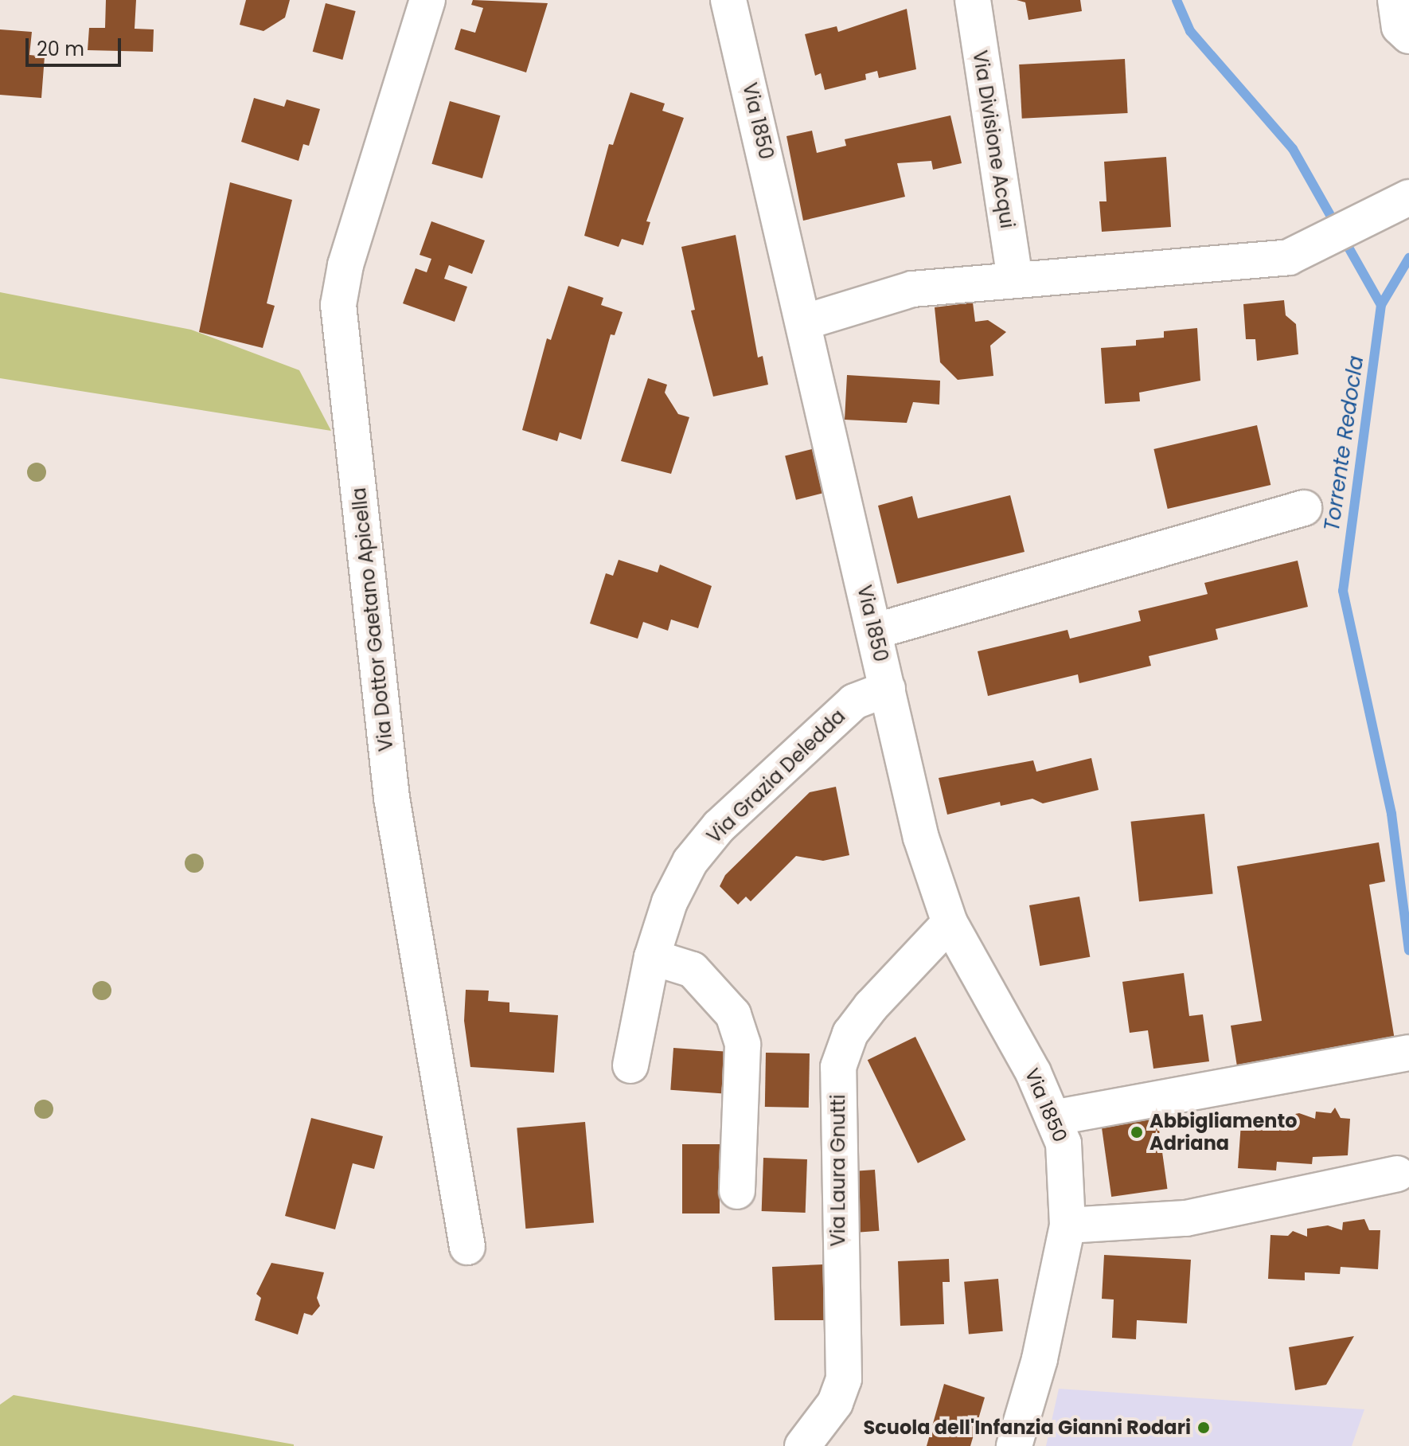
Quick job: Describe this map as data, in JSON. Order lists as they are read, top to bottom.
{
  "streets": {
    "street": [
      "Via 1850",
      "Via Divisione Acqui",
      "Via Dottor Gaetano Apicella",
      "Via Grazia Deledda",
      "Via Laura Gnutti"
    ]
  },
  "crossings": [
    ["Via 1850", "Via Grazia Deledda"],
    ["Via 1850", "Via Laura Gnutti"]
  ],
  "water": ["Torrente Redocla"],
  "places": ["Abbigliamento Adriana", "Scuola dell'Infanzia Gianni Rodari"],
  "scale_bar": "20 m"
}
